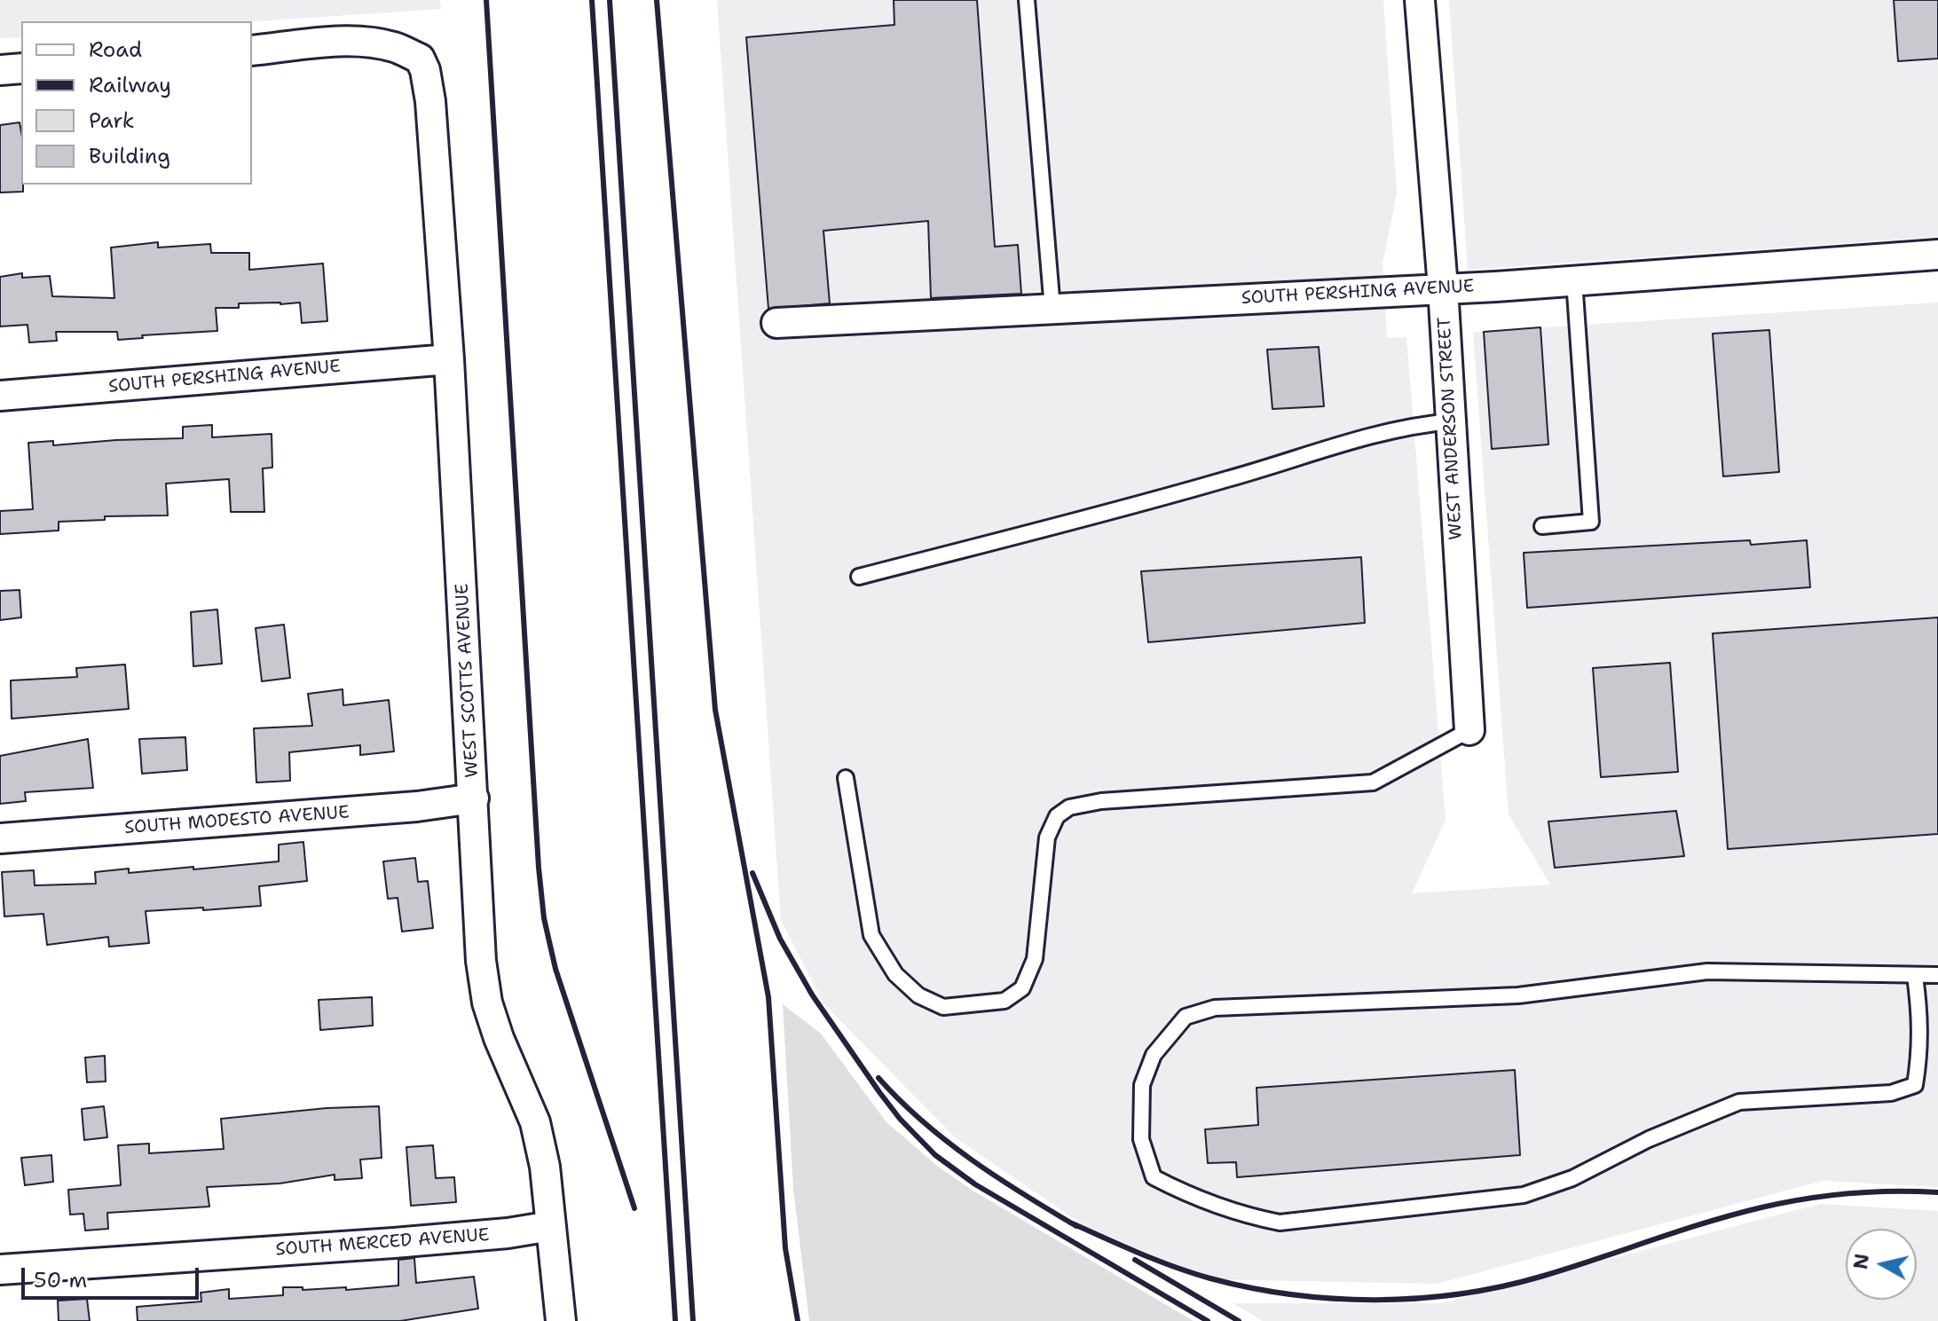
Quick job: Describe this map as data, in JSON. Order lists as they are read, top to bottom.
{
  "streets": {
    "street": [
      "SOUTH PERSHING AVENUE",
      "WEST ANDERSON STREET",
      "WEST SCOTTS AVENUE",
      "SOUTH MODESTO AVENUE",
      "SOUTH MERCED AVENUE"
    ]
  },
  "crossings": [
    ["SOUTH PERSHING AVENUE", "WEST ANDERSON STREET"],
    ["SOUTH PERSHING AVENUE", "WEST SCOTTS AVENUE"],
    ["WEST SCOTTS AVENUE", "SOUTH MODESTO AVENUE"],
    ["WEST SCOTTS AVENUE", "SOUTH MERCED AVENUE"]
  ],
  "legend": [
    "Road",
    "Railway",
    "Park",
    "Building"
  ],
  "scale_bar": "50 m",
  "north": "left"
}
